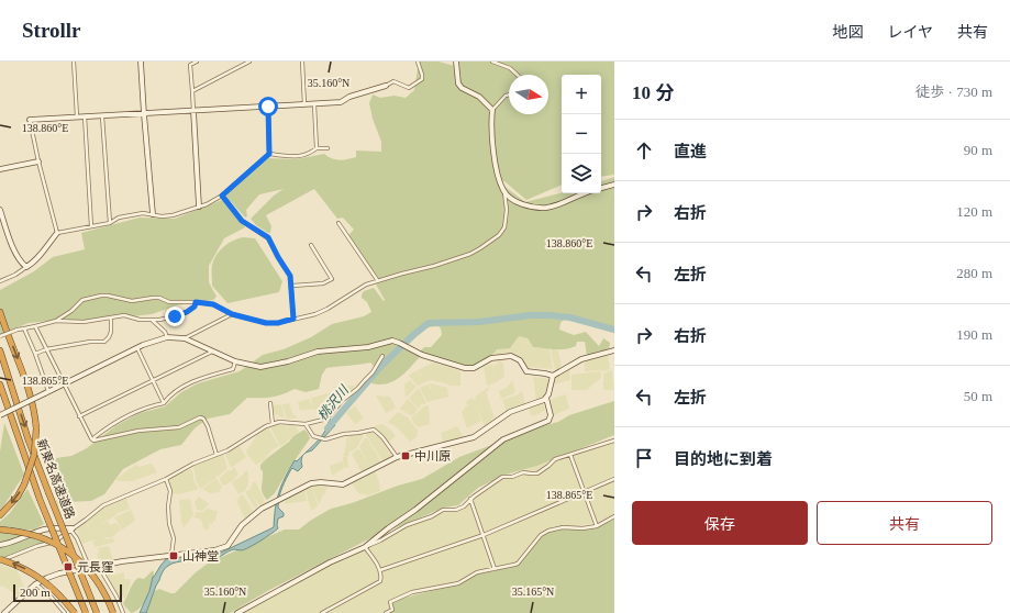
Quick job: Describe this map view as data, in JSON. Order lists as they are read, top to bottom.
{
  "streets": {
    "highway": ["新東名高速道路"]
  },
  "water": ["桃沢川"],
  "places": {
    "transit": ["中川原", "山神堂", "元長窪"]
  },
  "scale_bar": "200 m",
  "north": "right",
  "page": {
    "header": "Strollr",
    "nav": ["地図", "レイヤ", "共有"],
    "heading": ["10 分", "徒歩 · 730 m"],
    "map_buttons": ["+", "−"],
    "list": [
      ["直進", "90 m"],
      ["右折", "120 m"],
      ["左折", "280 m"],
      ["右折", "190 m"],
      ["左折", "50 m"],
      "目的地に到着"
    ],
    "buttons": ["保存", "共有"],
    "scale": "200 m"
  },
  "coordinates": [
    "35.160°N",
    "138.860°E",
    "138.865°E",
    "35.165°N"
  ]
}
